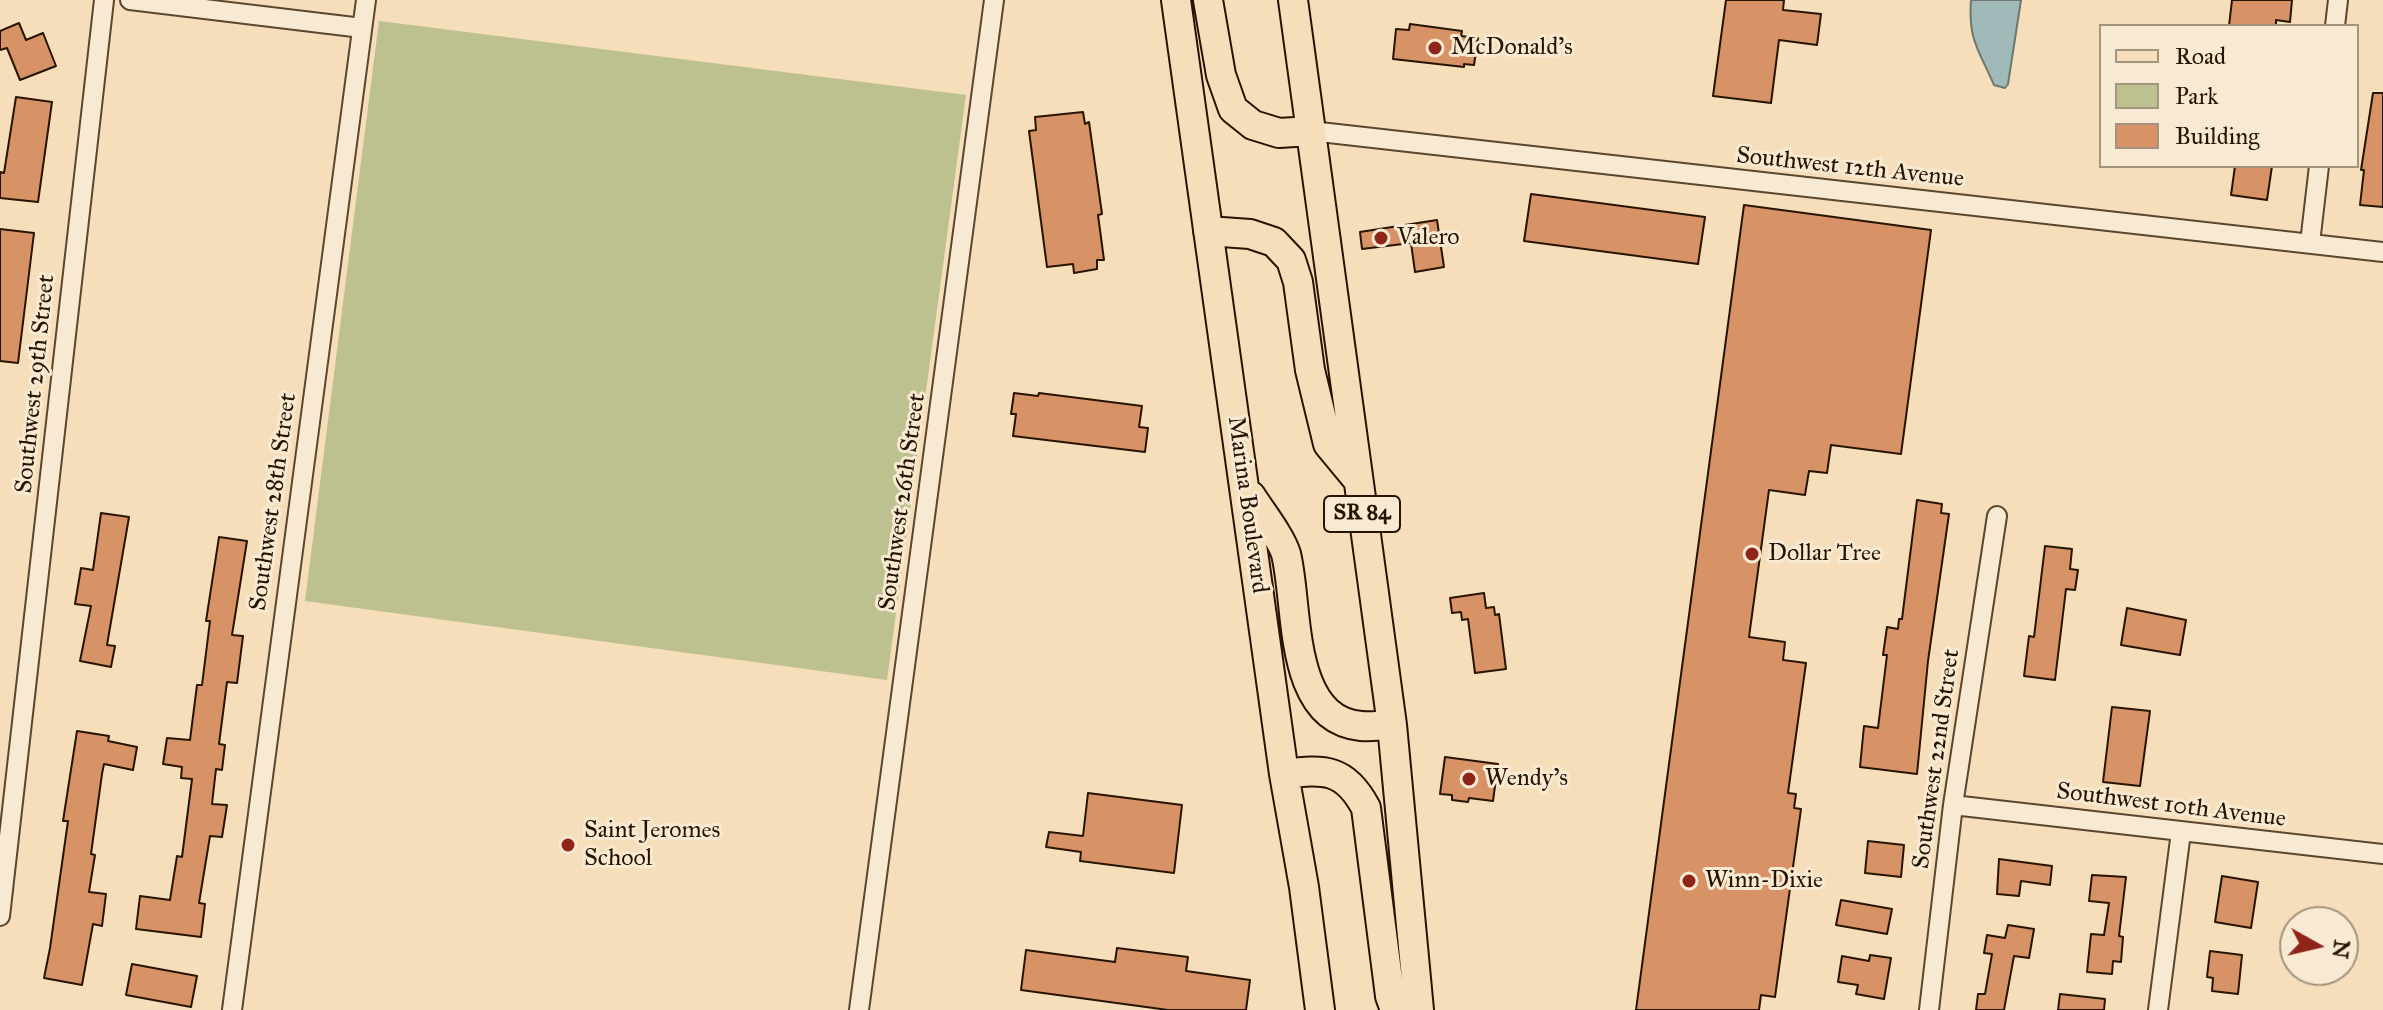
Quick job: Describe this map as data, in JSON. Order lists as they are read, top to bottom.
{
  "streets": {
    "main road": ["Marina Boulevard", "SR 84"],
    "street": [
      "Southwest 12th Avenue",
      "Southwest 29th Street",
      "Southwest 28th Street",
      "Southwest 26th Street",
      "Southwest 22nd Street",
      "Southwest 10th Avenue"
    ]
  },
  "crossings": [
    ["Southwest 12th Avenue", "SR 84"],
    ["Southwest 22nd Street", "Southwest 10th Avenue"]
  ],
  "places": [
    "McDonald's",
    "Valero",
    "Dollar Tree",
    "Wendy's",
    "Saint Jeromes School",
    "Winn-Dixie"
  ],
  "legend": ["Road", "Park", "Building"],
  "north": "right"
}
